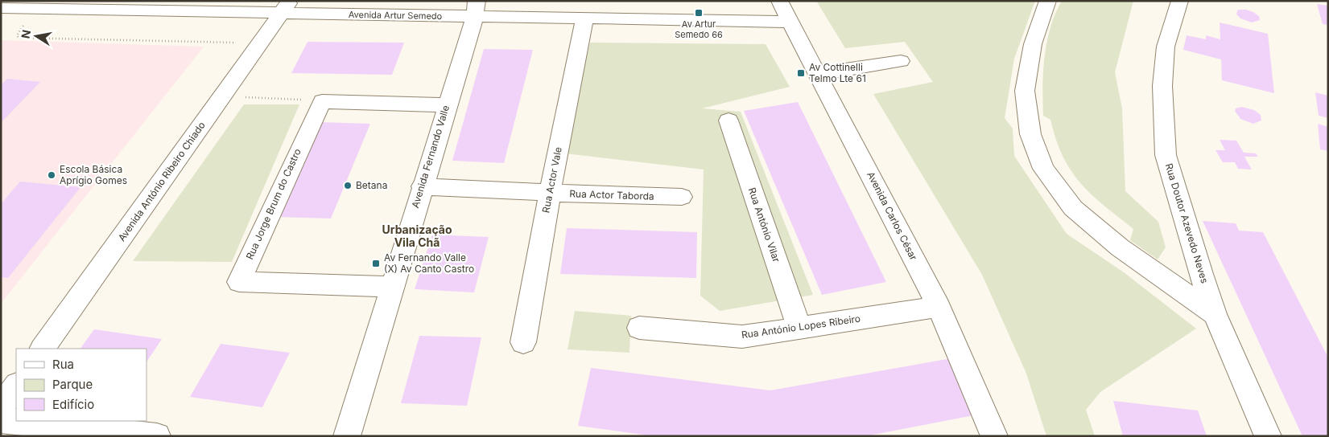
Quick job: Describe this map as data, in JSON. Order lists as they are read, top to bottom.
{
  "streets": {
    "street": [
      "Avenida Artur Semedo",
      "Avenida Fernando Valle",
      "Rua Actor Vale",
      "Avenida António Ribeiro Chiado",
      "Rua Actor Taborda",
      "Rua Jorge Brum do Castro",
      "Avenida Carlos César",
      "Rua Doutor Azevedo Neves",
      "Rua António Vilar",
      "Rua António Lopes Ribeiro"
    ]
  },
  "crossings": [
    ["Avenida Artur Semedo", "Avenida Fernando Valle"],
    ["Avenida Artur Semedo", "Rua Actor Vale"],
    ["Avenida Artur Semedo", "Avenida António Ribeiro Chiado"],
    ["Avenida Artur Semedo", "Avenida Carlos César"],
    ["Avenida Fernando Valle", "Rua Actor Taborda"],
    ["Avenida Fernando Valle", "Rua Jorge Brum do Castro"],
    ["Rua Actor Vale", "Rua Actor Taborda"],
    ["Avenida Carlos César", "Rua António Lopes Ribeiro"],
    ["Rua António Vilar", "Rua António Lopes Ribeiro"]
  ],
  "districts": ["Urbanização Vila Chã"],
  "places": {
    "transit": ["Av Artur Semedo 66", "Av Cottinelli Telmo Lte 61", "Av Fernando Valle (X) Av Canto Castro"],
    "other": ["Escola Básica Aprígio Gomes", "Betana"]
  },
  "legend": ["Rua", "Parque", "Edifício"],
  "north": "left"
}
